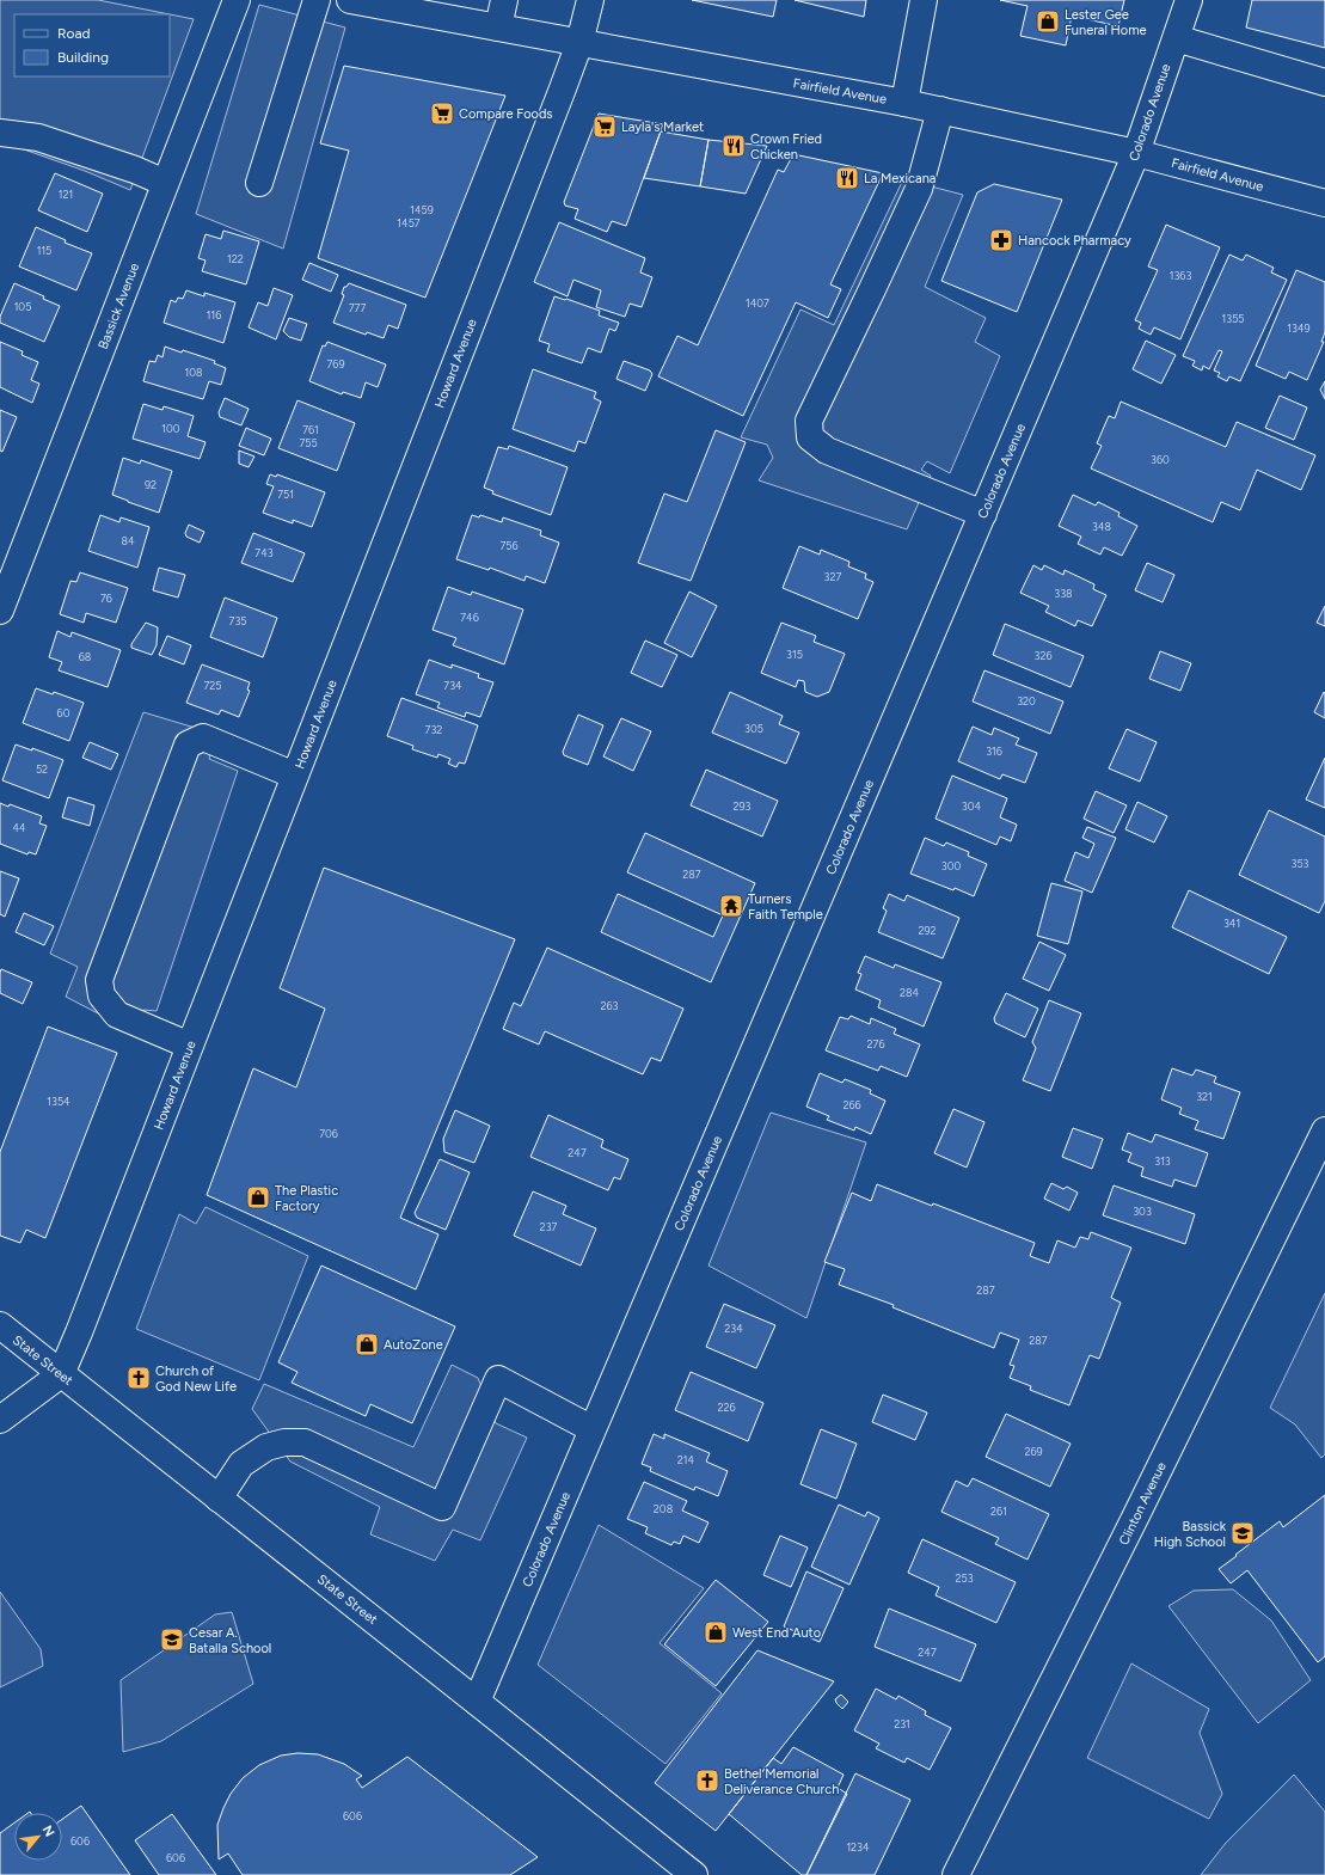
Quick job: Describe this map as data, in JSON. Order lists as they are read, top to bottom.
{
  "streets": {
    "street": [
      "Fairfield Avenue",
      "Colorado Avenue",
      "Bassick Avenue",
      "Howard Avenue",
      "State Street",
      "Clinton Avenue"
    ]
  },
  "crossings": [
    ["Fairfield Avenue", "Colorado Avenue"],
    ["Fairfield Avenue", "Howard Avenue"],
    ["Colorado Avenue", "State Street"],
    ["Howard Avenue", "State Street"]
  ],
  "places": {
    "shop": [
      "Lester Gee Funeral Home",
      "The Plastic Factory",
      "AutoZone",
      "West End Auto"
    ],
    "supermarket": ["Compare Foods", "Layla's Market"],
    "restaurant": ["Crown Fried Chicken", "La Mexicana"],
    "pharmacy": ["Hancock Pharmacy"],
    "temple": ["Turners Faith Temple"],
    "church": ["Church of God New Life", "Bethel Memorial Deliverance Church"],
    "school or university": ["Bassick High School", "Cesar A. Batalla School"]
  },
  "house_numbers": [
    "121",
    "1459",
    "1457",
    "115",
    "122",
    "1363",
    "1407",
    "105",
    "777",
    "116",
    "1355",
    "1349",
    "769",
    "108",
    "100",
    "761",
    "755",
    "360",
    "92",
    "751",
    "348",
    "84",
    "756",
    "743",
    "327",
    "338",
    "76",
    "746",
    "735",
    "315",
    "326",
    "68",
    "725",
    "734",
    "320",
    "60",
    "305",
    "732",
    "316",
    "52",
    "293",
    "304",
    "44",
    "353",
    "300",
    "287",
    "341",
    "292",
    "284",
    "263",
    "276",
    "321",
    "1354",
    "266",
    "706",
    "247",
    "313",
    "303",
    "237",
    "287",
    "234",
    "287",
    "226",
    "269",
    "214",
    "208",
    "261",
    "253",
    "247",
    "231",
    "606",
    "606",
    "1234",
    "606"
  ],
  "legend": ["Road", "Building"],
  "north": "top right"
}
